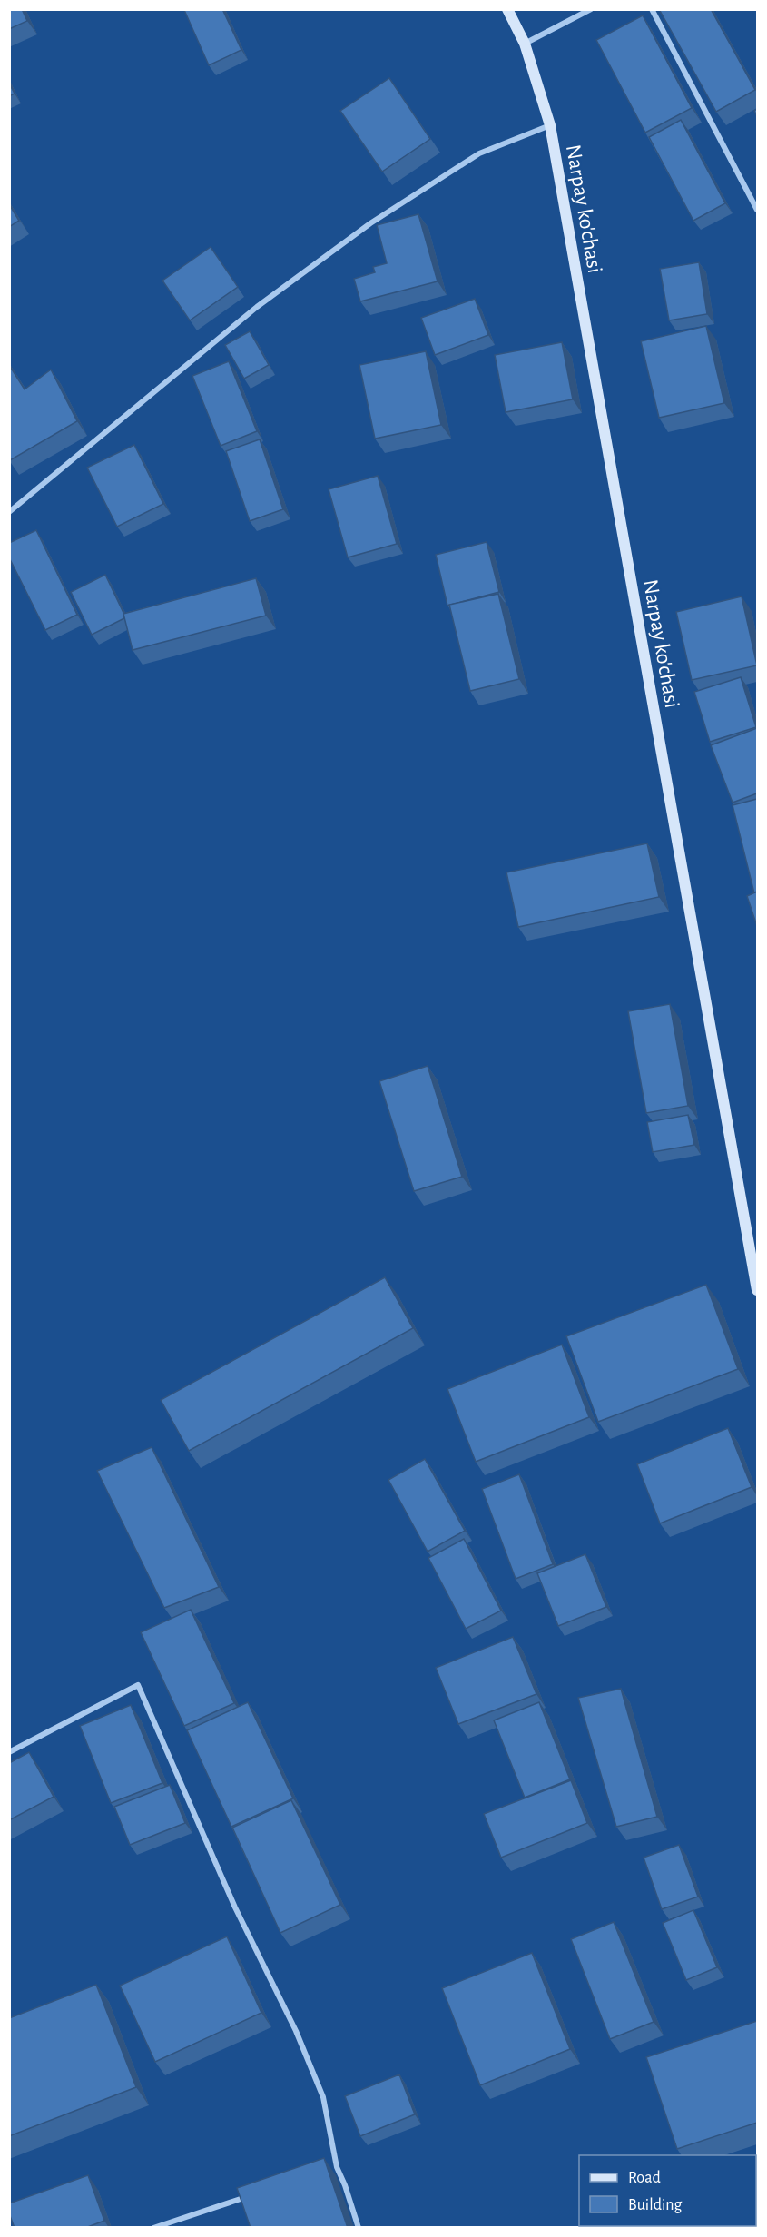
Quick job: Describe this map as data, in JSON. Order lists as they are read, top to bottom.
{
  "streets": {
    "main road": ["Narpay ko'chasi"]
  },
  "legend": ["Road", "Building"]
}
